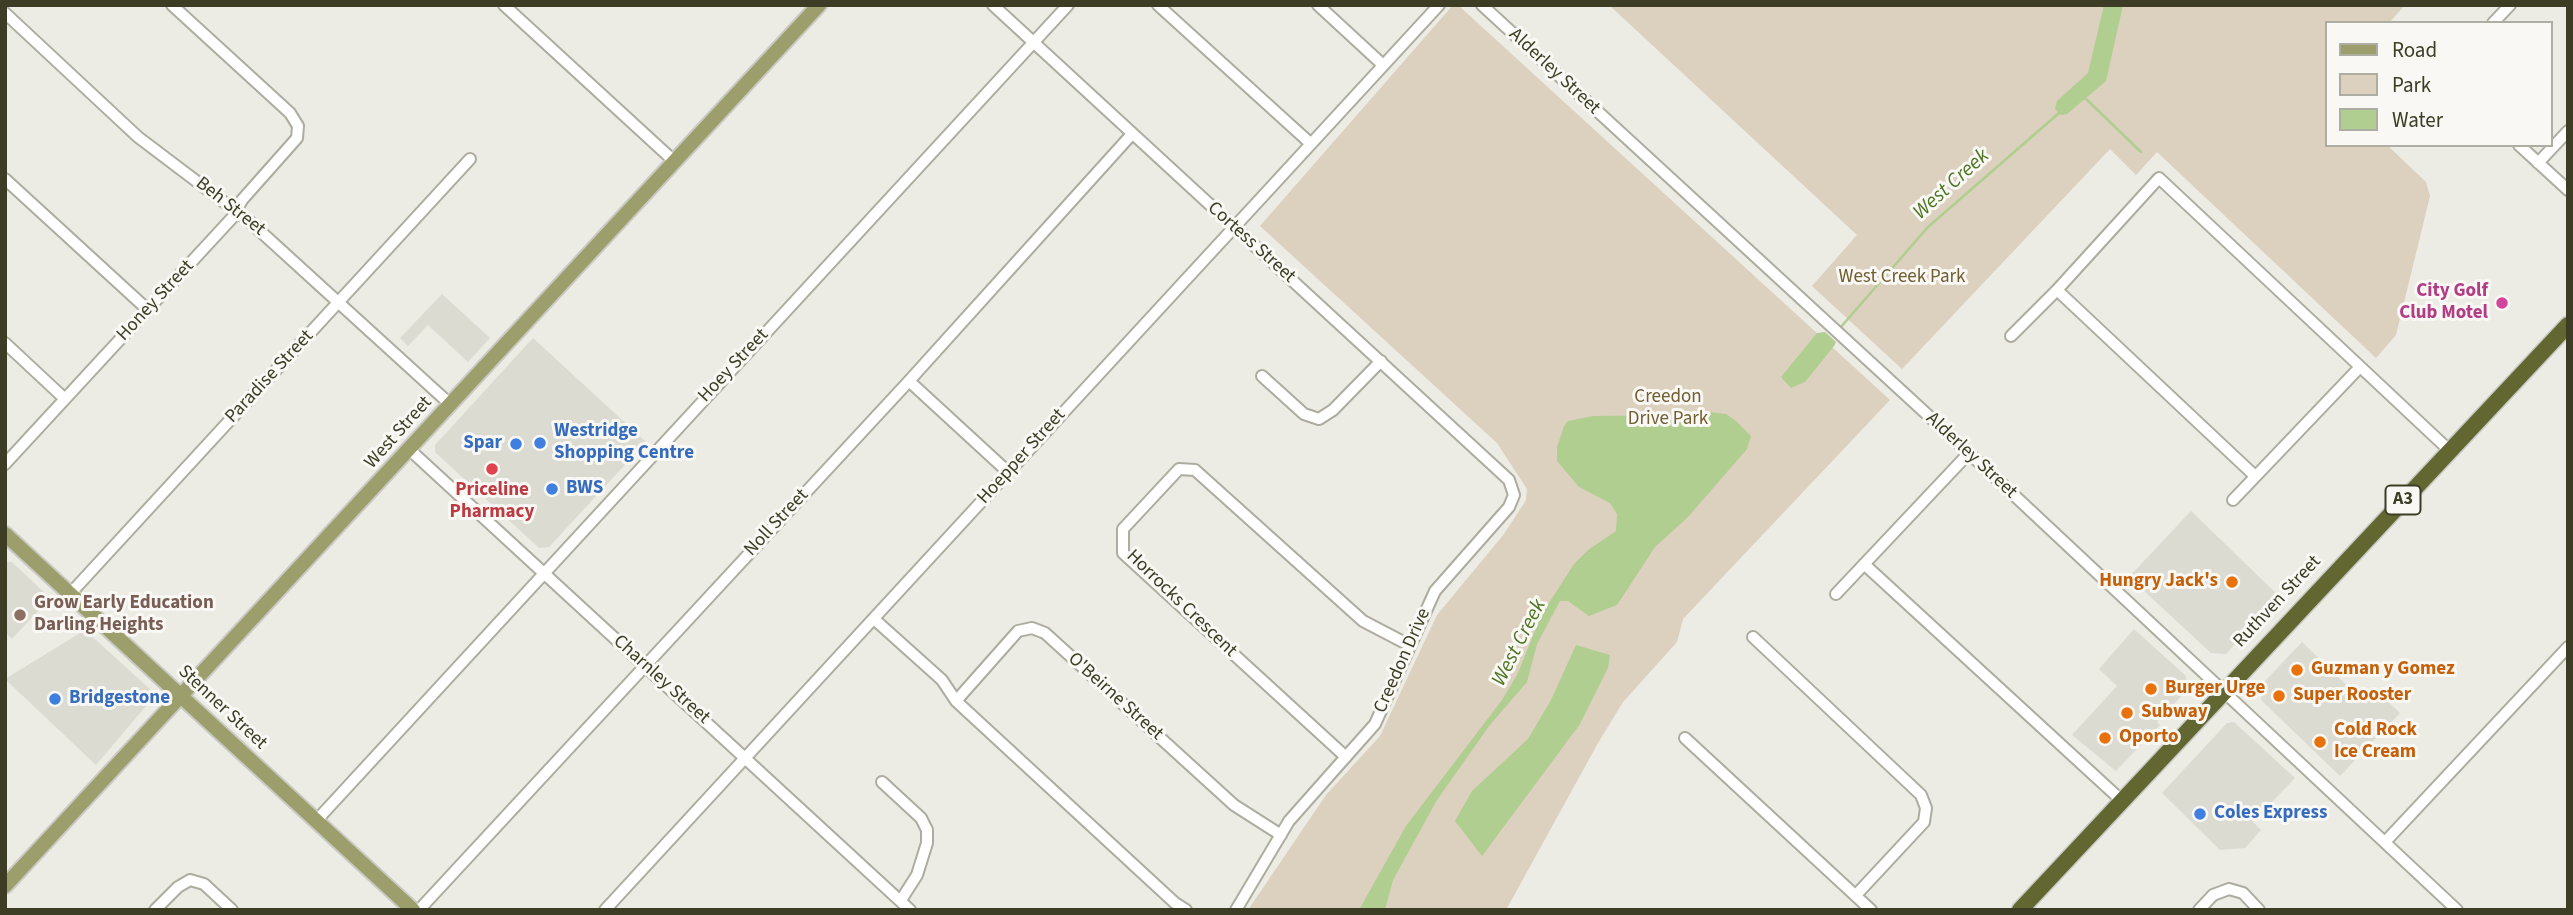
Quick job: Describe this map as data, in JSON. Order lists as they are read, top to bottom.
{
  "streets": {
    "highway": ["A3", "Ruthven Street"],
    "main road": ["West Street", "Stenner Street"],
    "street": [
      "Alderley Street",
      "Beh Street",
      "Cortess Street",
      "Honey Street",
      "Hoey Street",
      "Paradise Street",
      "Hoepper Street",
      "Noll Street",
      "Horrocks Crescent",
      "Creedon Drive",
      "Charnley Street",
      "O'Beirne Street"
    ]
  },
  "crossings": [
    ["Alderley Street", "Ruthven Street"],
    ["Beh Street", "Honey Street"],
    ["Beh Street", "Paradise Street"],
    ["Beh Street", "West Street"],
    ["Cortess Street", "Hoey Street"],
    ["Cortess Street", "Hoepper Street"],
    ["Cortess Street", "Noll Street"],
    ["Cortess Street", "Creedon Drive"],
    ["Hoey Street", "Charnley Street"],
    ["Hoey Street", "Stenner Street"],
    ["Paradise Street", "Stenner Street"],
    ["West Street", "Charnley Street"],
    ["West Street", "Stenner Street"],
    ["Hoepper Street", "Charnley Street"],
    ["Noll Street", "Charnley Street"],
    ["Horrocks Crescent", "Creedon Drive"],
    ["Creedon Drive", "O'Beirne Street"]
  ],
  "water": ["West Creek"],
  "parks": ["West Creek Park", "Creedon Drive Park"],
  "places": [
    "City Golf Club Motel",
    "Westridge Shopping Centre",
    "Spar",
    "Priceline Pharmacy",
    "BWS",
    "Hungry Jack's",
    "Grow Early Education Darling Heights",
    "Guzman y Gomez",
    "Burger Urge",
    "Super Rooster",
    "Bridgestone",
    "Subway",
    "Oporto",
    "Cold Rock Ice Cream",
    "Coles Express"
  ],
  "legend": ["Road", "Park", "Water"]
}
